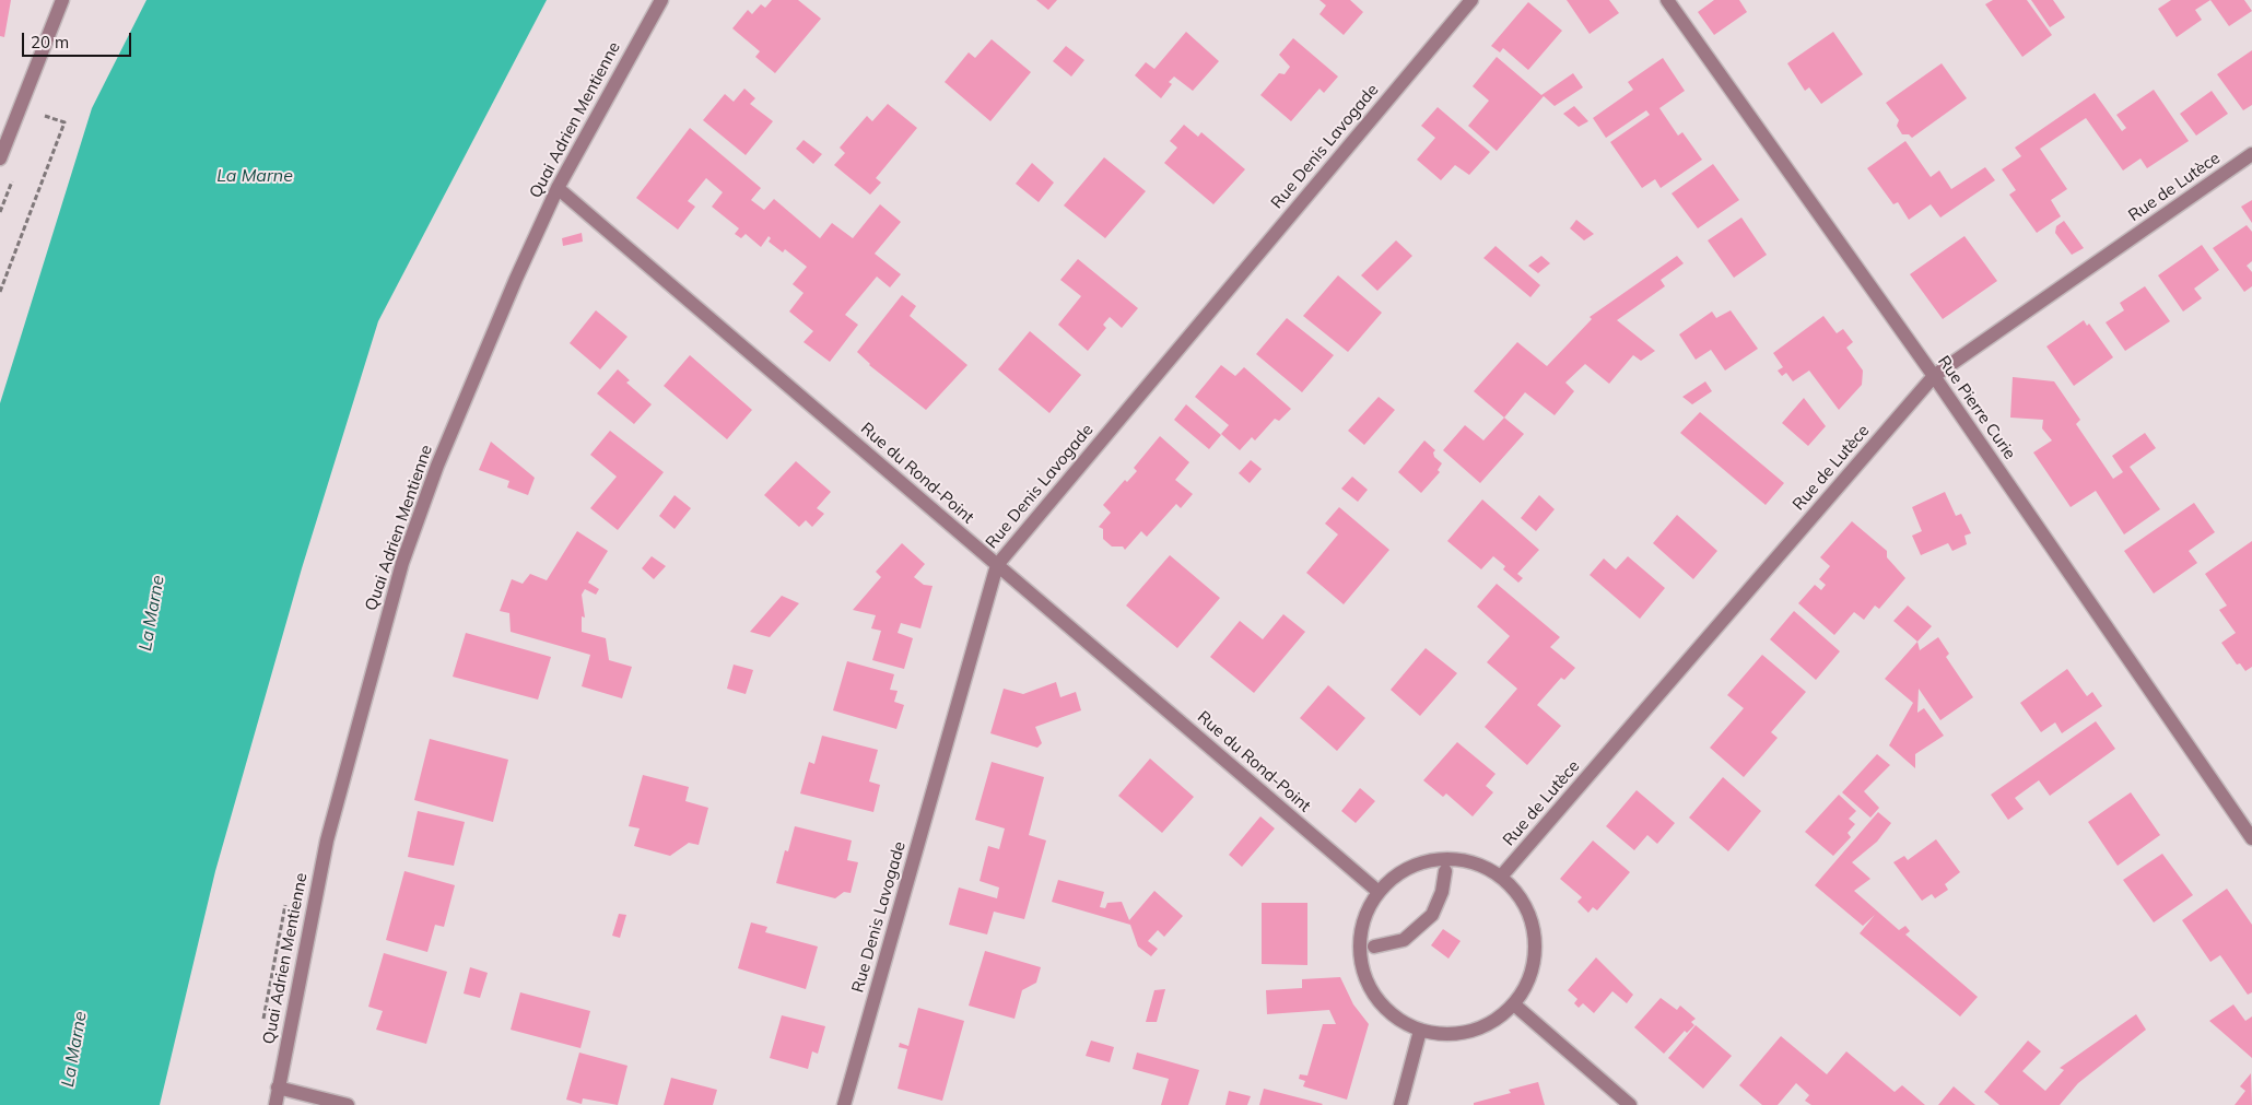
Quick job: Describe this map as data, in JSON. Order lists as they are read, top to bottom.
{
  "streets": {
    "street": [
      "Quai Adrien Mentienne",
      "Rue Denis Lavogade",
      "Rue de Lutèce",
      "Rue Pierre Curie",
      "Rue du Rond-Point"
    ]
  },
  "crossings": [
    ["Quai Adrien Mentienne", "Rue du Rond-Point"],
    ["Rue Denis Lavogade", "Rue du Rond-Point"],
    ["Rue de Lutèce", "Rue Pierre Curie"],
    ["Rue de Lutèce", "Rue du Rond-Point"]
  ],
  "water": ["La Marne"],
  "scale_bar": "20 m"
}
